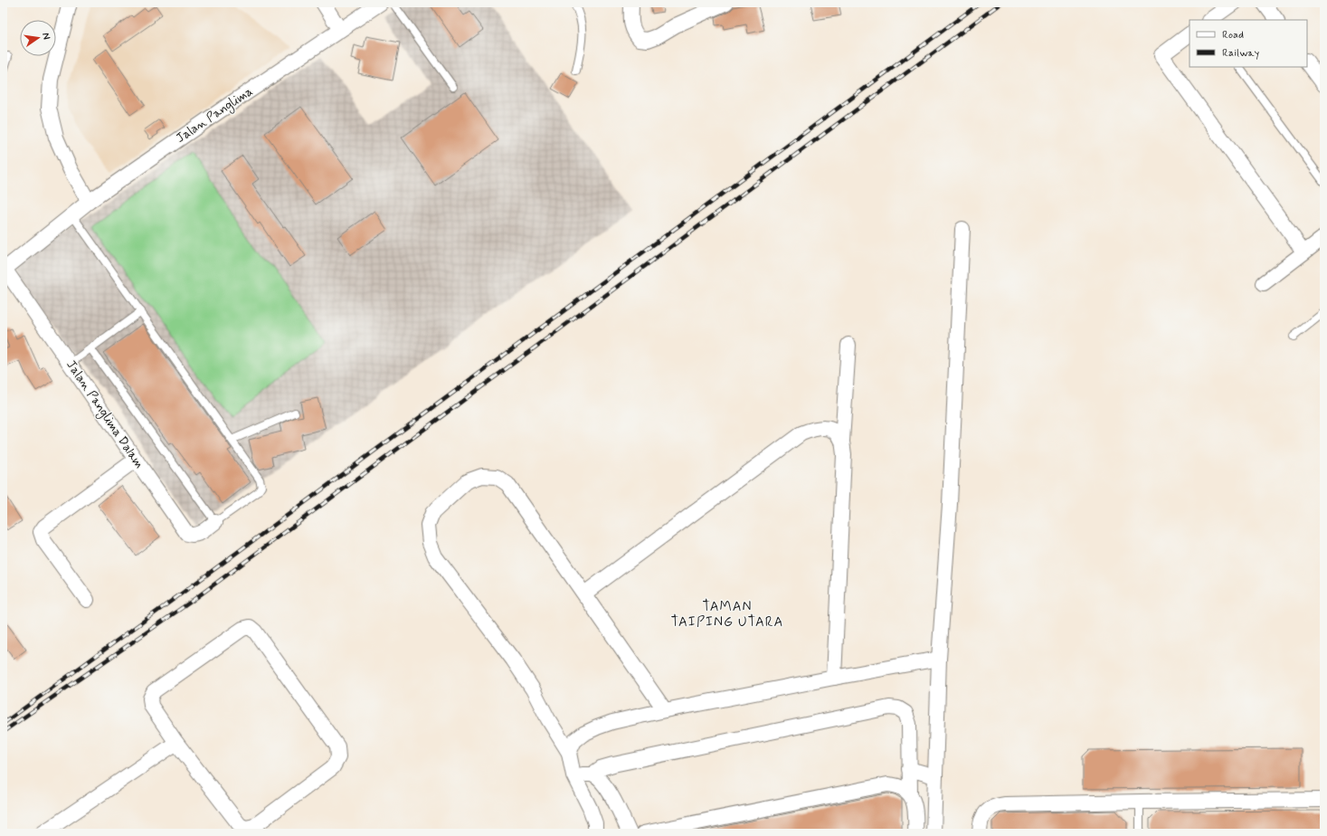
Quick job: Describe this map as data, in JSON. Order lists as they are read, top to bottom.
{
  "streets": {
    "street": ["Jalan Panglima", "Jalan Panglima Dalam"]
  },
  "crossings": [
    ["Jalan Panglima", "Jalan Panglima Dalam"]
  ],
  "districts": ["TAMAN TAIPING UTARA"],
  "legend": ["Road", "Railway"],
  "north": "right"
}
